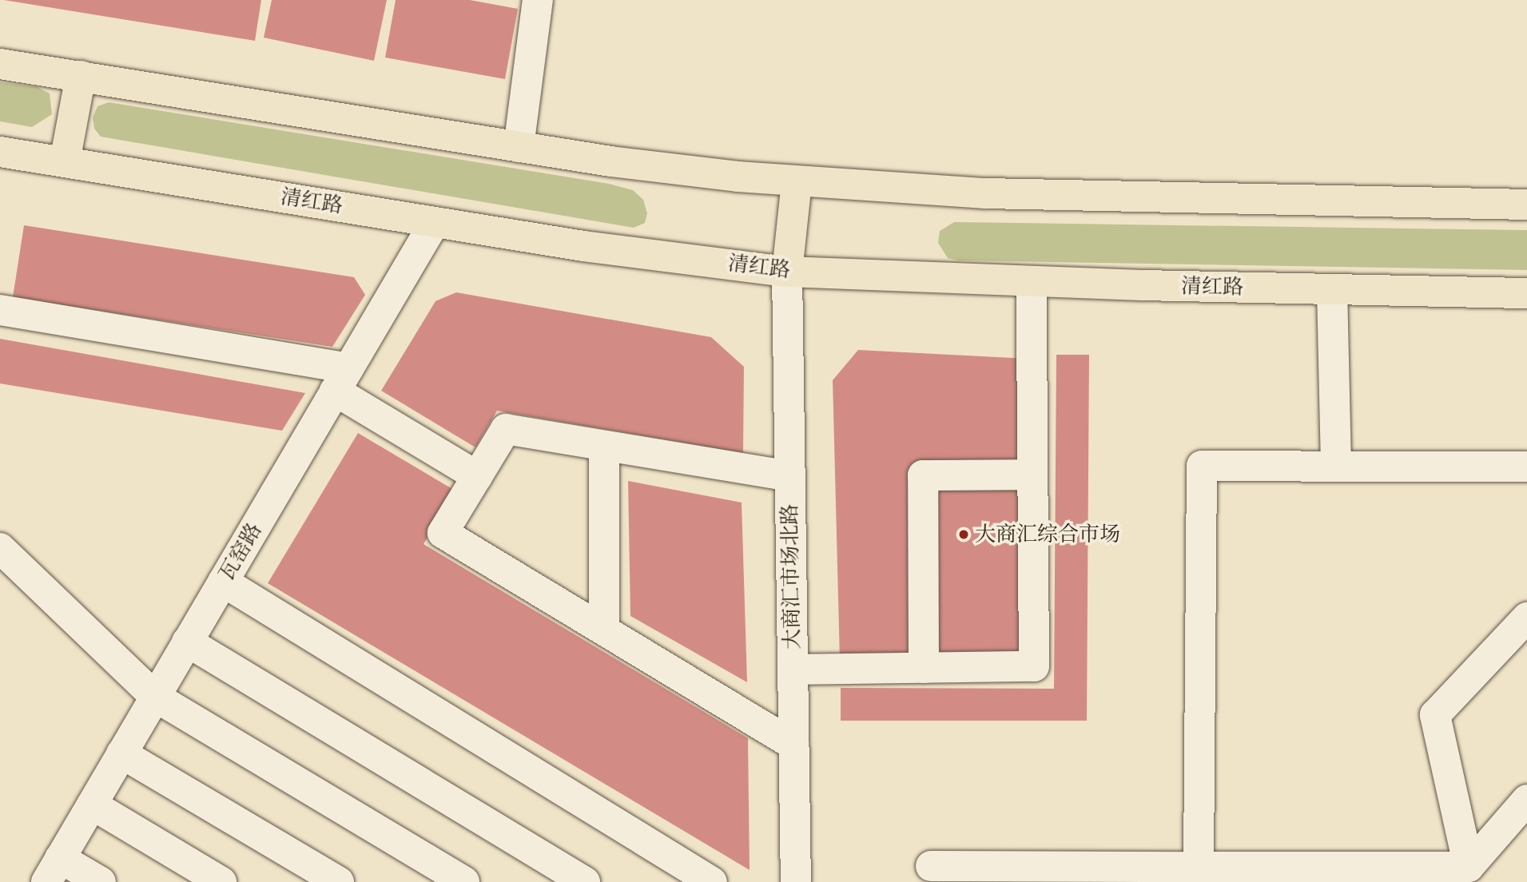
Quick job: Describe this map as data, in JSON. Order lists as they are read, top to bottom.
{
  "streets": {
    "main road": ["清红路"],
    "street": ["瓦窑路", "大商汇市场北路"]
  },
  "crossings": [
    ["清红路", "瓦窑路"],
    ["清红路", "大商汇市场北路"]
  ],
  "places": ["大商汇综合市场"]
}
